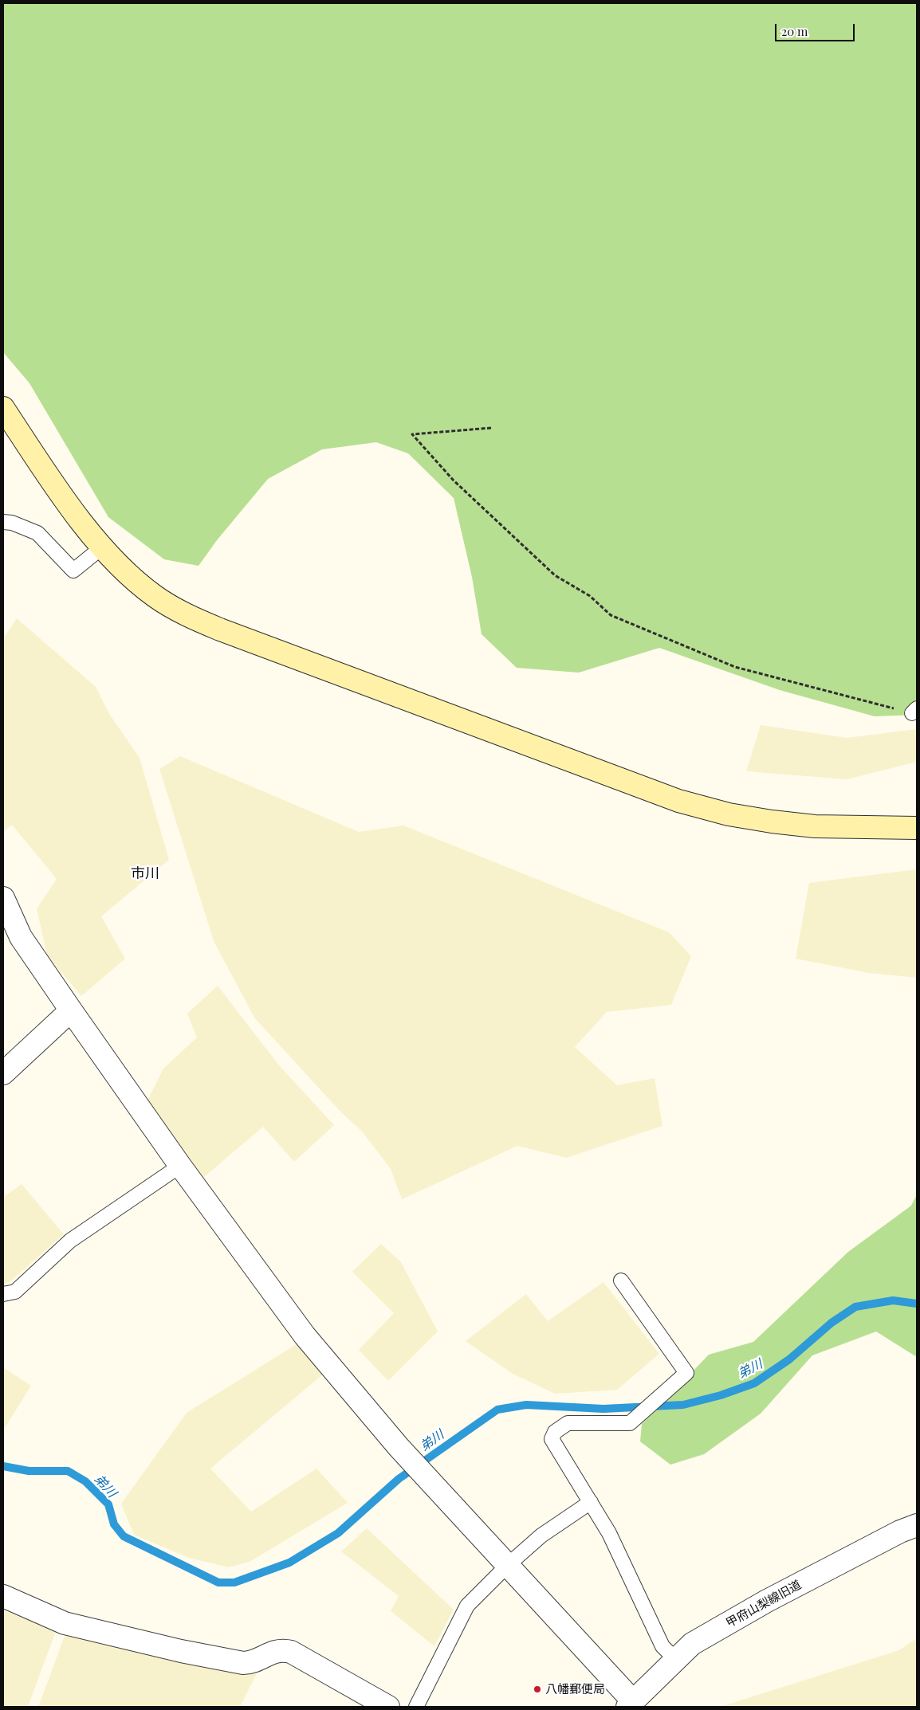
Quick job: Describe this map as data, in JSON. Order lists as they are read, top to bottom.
{
  "streets": {
    "street": ["甲府山梨線旧道"]
  },
  "districts": ["市川"],
  "water": ["弟川"],
  "places": ["八幡郵便局"],
  "scale_bar": "20 m"
}
